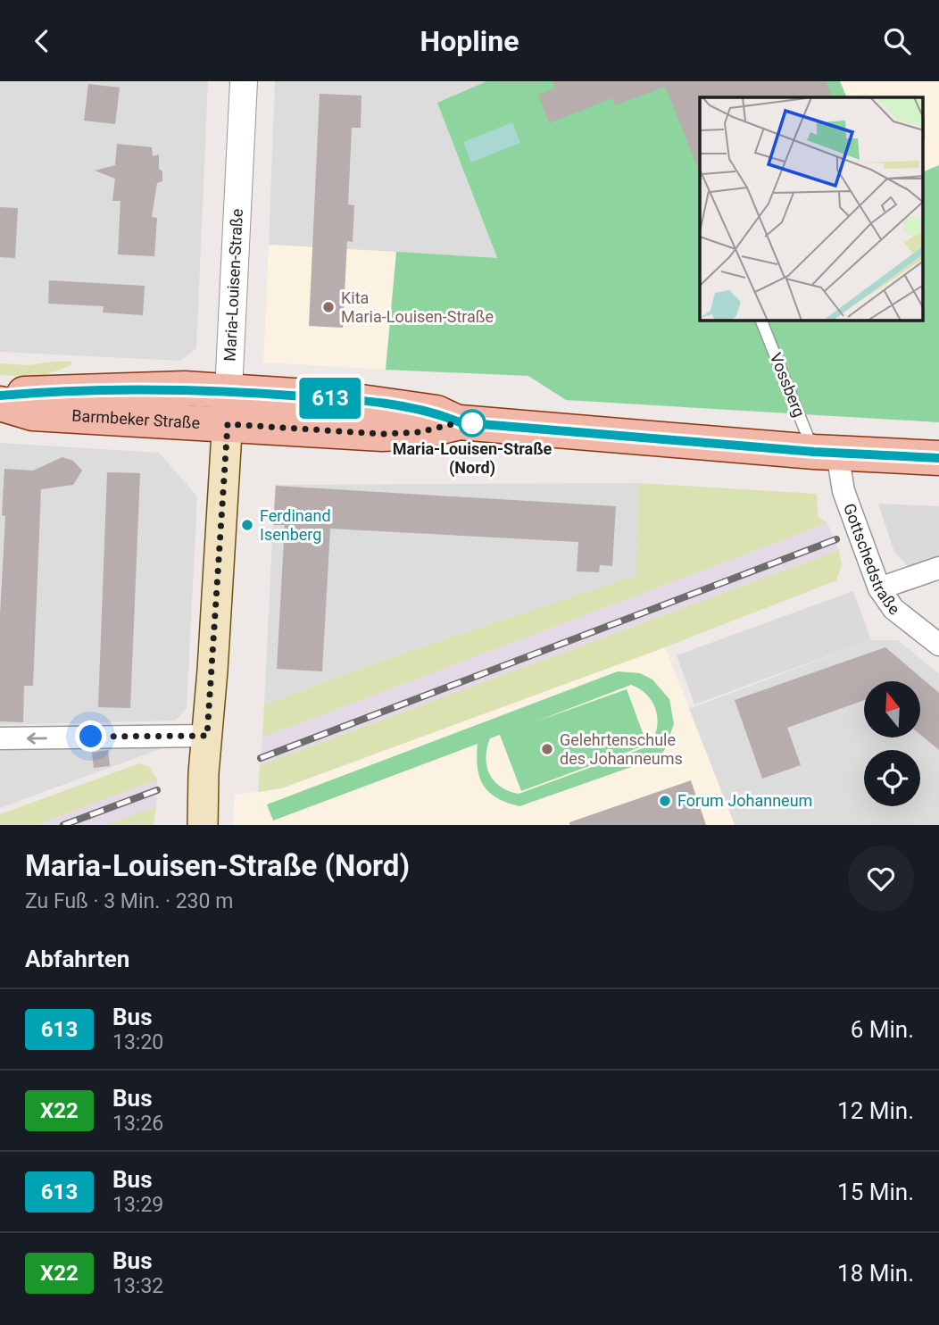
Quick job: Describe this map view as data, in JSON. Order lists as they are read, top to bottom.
{
  "streets": {
    "main road": ["Maria-Louisen-Straße", "Barmbeker Straße"],
    "street": ["Gottschedstraße"],
    "lane": ["Vossberg"]
  },
  "crossings": [
    ["Maria-Louisen-Straße", "Barmbeker Straße"],
    ["Vossberg", "Barmbeker Straße"],
    ["Vossberg", "Gottschedstraße"],
    ["Barmbeker Straße", "Gottschedstraße"]
  ],
  "places": [
    "Kita Maria-Louisen-Straße",
    "Maria-Louisen-Straße (Nord)",
    "Ferdinand Isenberg",
    "Gelehrtenschule des Johanneums",
    "Forum Johanneum"
  ],
  "lines": ["bus line 613"],
  "north": "top",
  "page": {
    "header": "Hopline",
    "on_map": "613",
    "heading": [
      ["Maria-Louisen-Straße (Nord)", "Zu Fuß · 3 Min. · 230 m"],
      "Abfahrten"
    ],
    "list": [
      {
        "mark": "613",
        "name": "Bus",
        "note": "13:20",
        "value": "6 Min."
      },
      {
        "mark": "X22",
        "name": "Bus",
        "note": "13:26",
        "value": "12 Min."
      },
      {
        "mark": "613",
        "name": "Bus",
        "note": "13:29",
        "value": "15 Min."
      },
      {
        "mark": "X22",
        "name": "Bus",
        "note": "13:32",
        "value": "18 Min."
      }
    ]
  }
}
